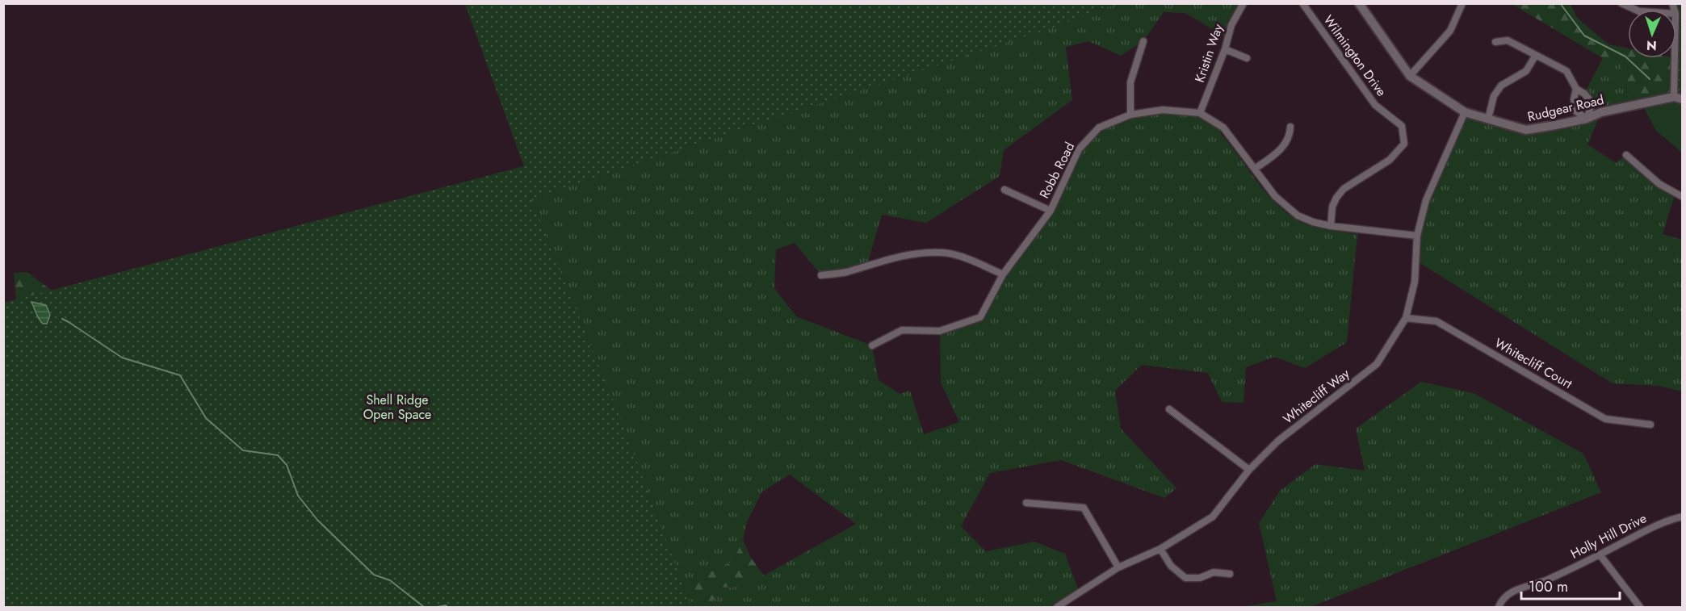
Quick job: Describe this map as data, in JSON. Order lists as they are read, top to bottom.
{
  "streets": {
    "street": [
      "Kristin Way",
      "Wilmington Drive",
      "Rudgear Road",
      "Robb Road",
      "Whitecliff Court",
      "Whitecliff Way",
      "Holly Hill Drive"
    ]
  },
  "crossings": [
    ["Kristin Way", "Robb Road"],
    ["Wilmington Drive", "Robb Road"],
    ["Rudgear Road", "Whitecliff Way"],
    ["Robb Road", "Whitecliff Way"],
    ["Whitecliff Court", "Whitecliff Way"]
  ],
  "parks": ["Shell Ridge Open Space"],
  "scale_bar": "100 m",
  "north": "bottom"
}
